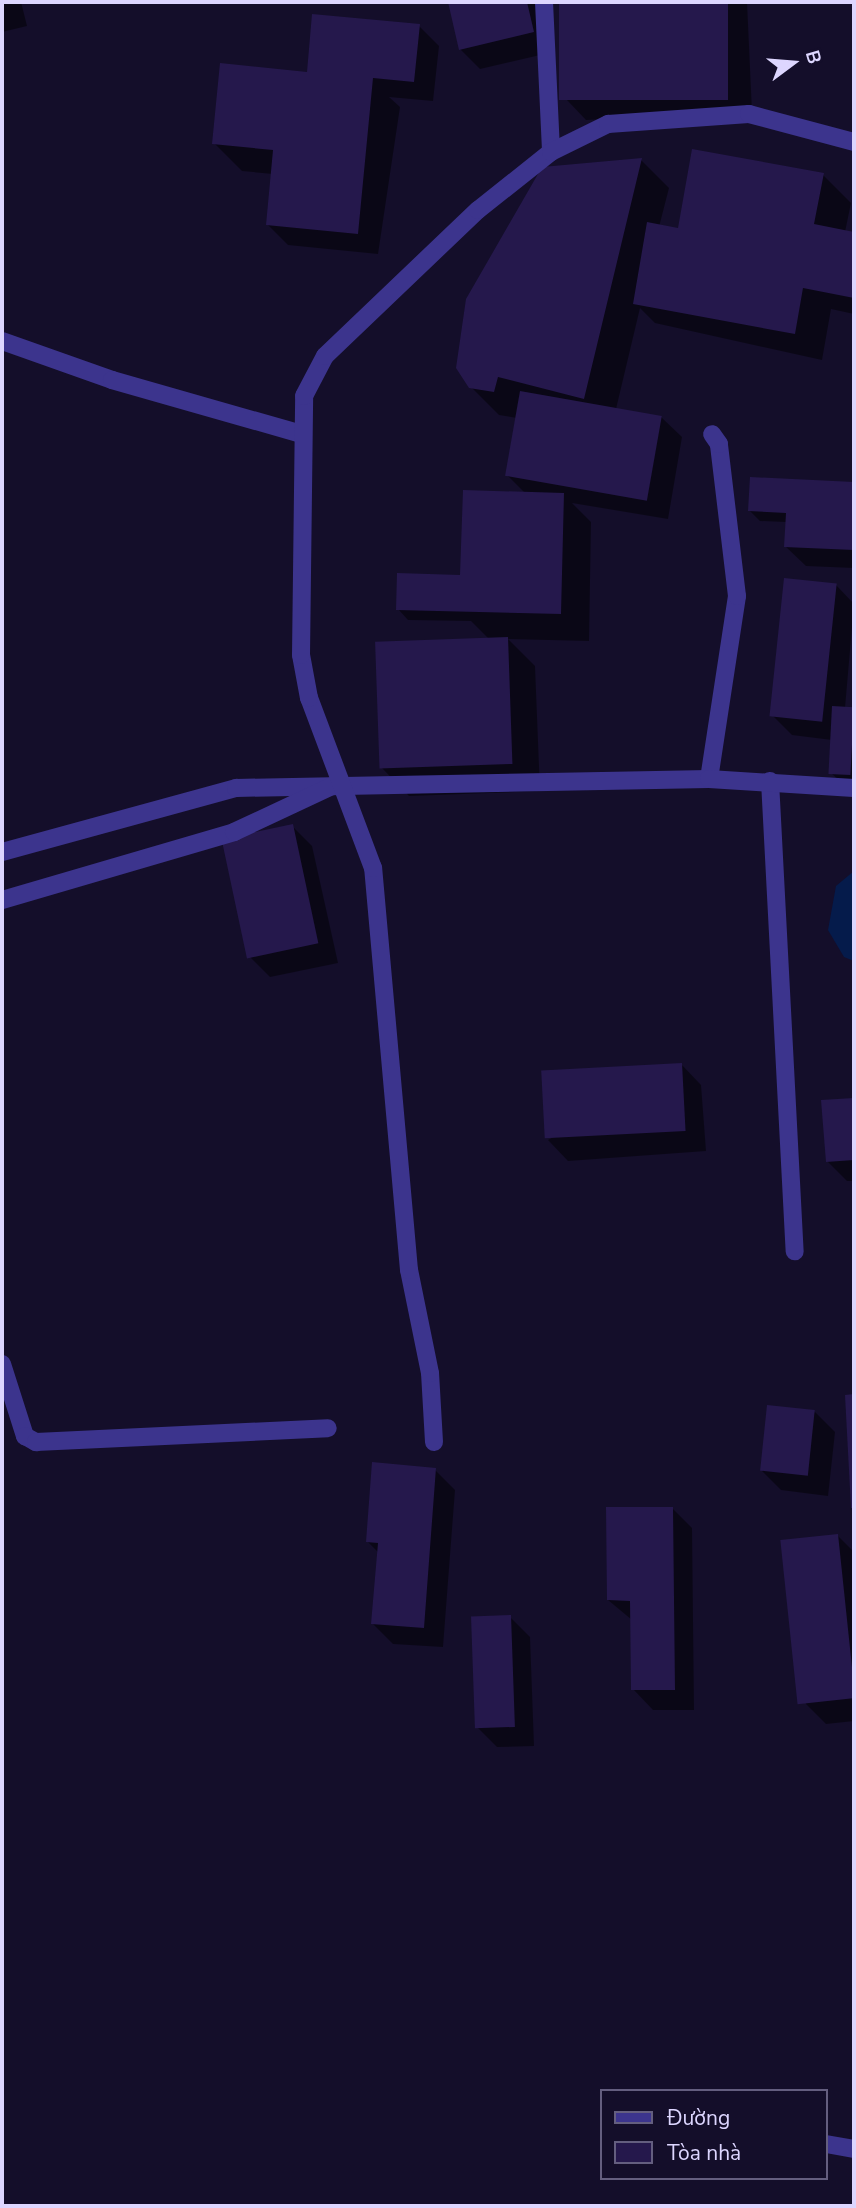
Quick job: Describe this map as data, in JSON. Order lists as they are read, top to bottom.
{
  "legend": ["Đường", "Tòa nhà"],
  "north": "right"
}
